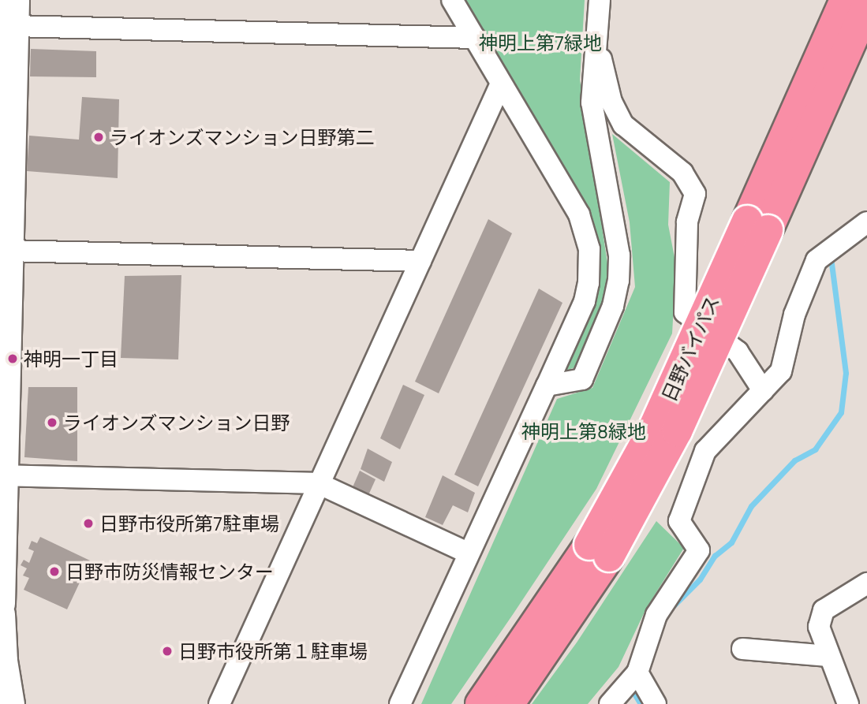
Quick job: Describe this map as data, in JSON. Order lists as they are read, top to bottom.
{
  "streets": {
    "highway": ["日野バイパス"]
  },
  "parks": ["神明上第7緑地", "神明上第8緑地"],
  "places": [
    "ライオンズマンション日野第二",
    "神明一丁目",
    "ライオンズマンション日野",
    "日野市役所第7駐車場",
    "日野市防災情報センター",
    "日野市役所第１駐車場"
  ]
}
